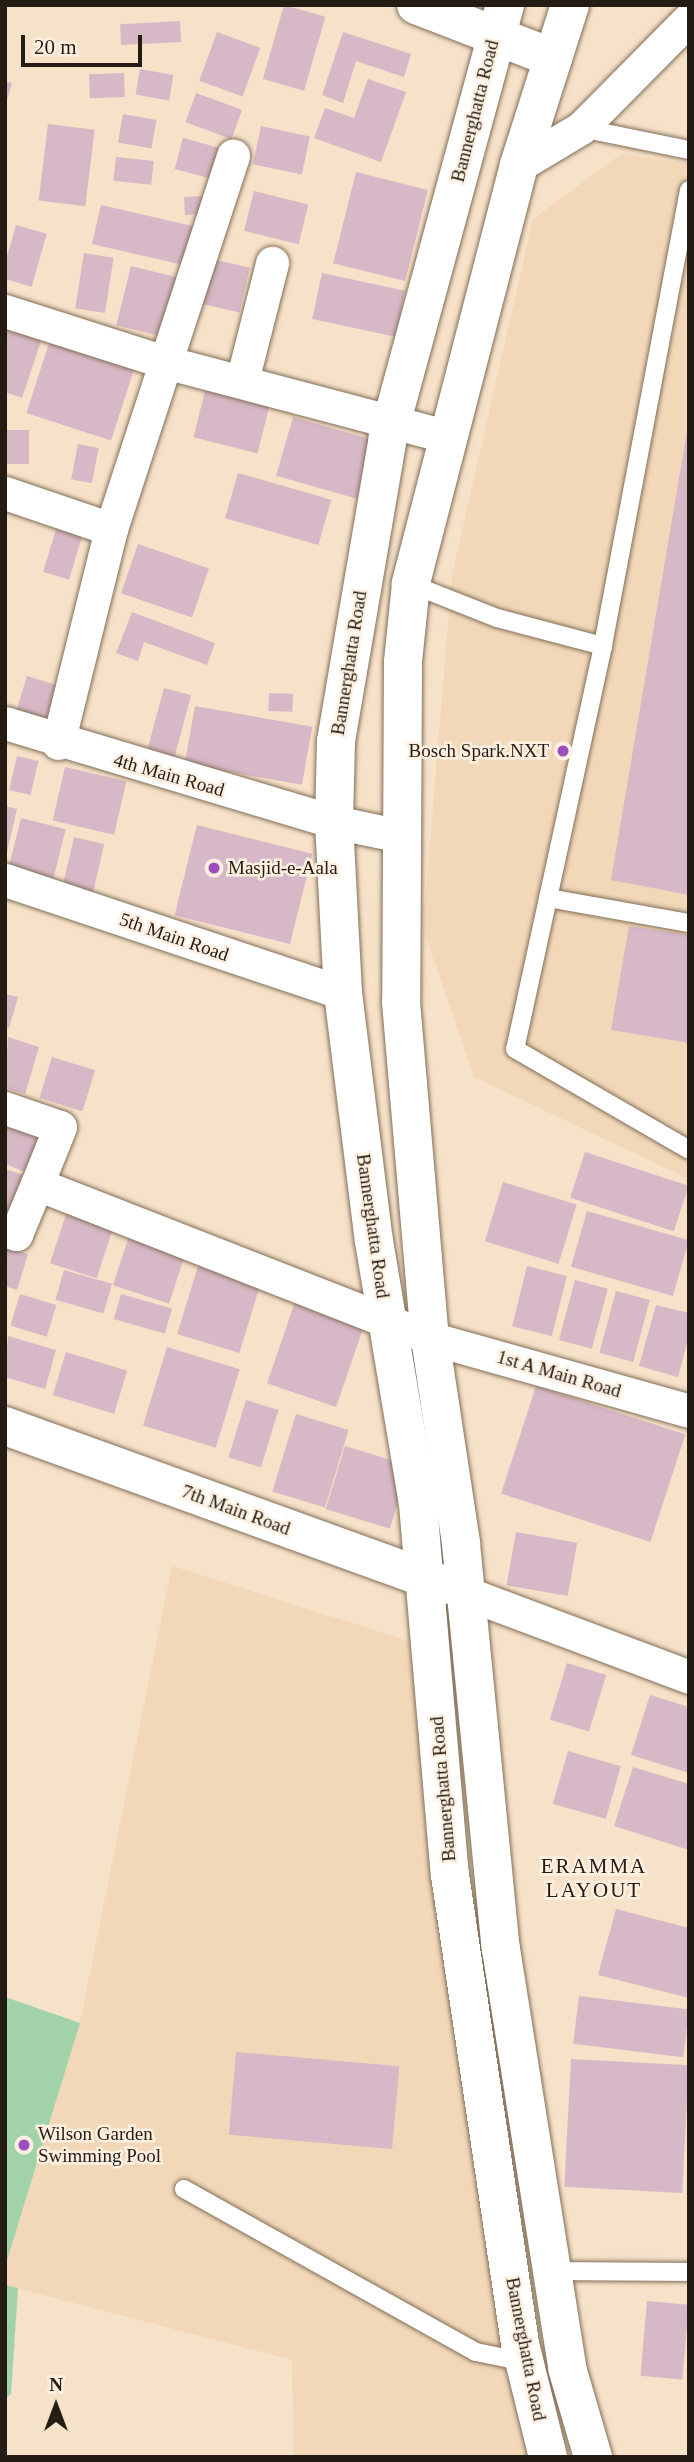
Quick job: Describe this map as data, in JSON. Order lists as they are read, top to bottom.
{
  "streets": {
    "main road": ["Bannerghatta Road", "7th Main Road"],
    "street": ["4th Main Road", "5th Main Road", "1st A Main Road"]
  },
  "crossings": [
    ["Bannerghatta Road", "4th Main Road"],
    ["Bannerghatta Road", "5th Main Road"],
    ["Bannerghatta Road", "1st A Main Road"],
    ["Bannerghatta Road", "7th Main Road"]
  ],
  "districts": ["ERAMMA LAYOUT"],
  "places": ["Bosch Spark.NXT", "Masjid-e-Aala", "Wilson Garden Swimming Pool"],
  "scale_bar": "20 m",
  "north": "top"
}
